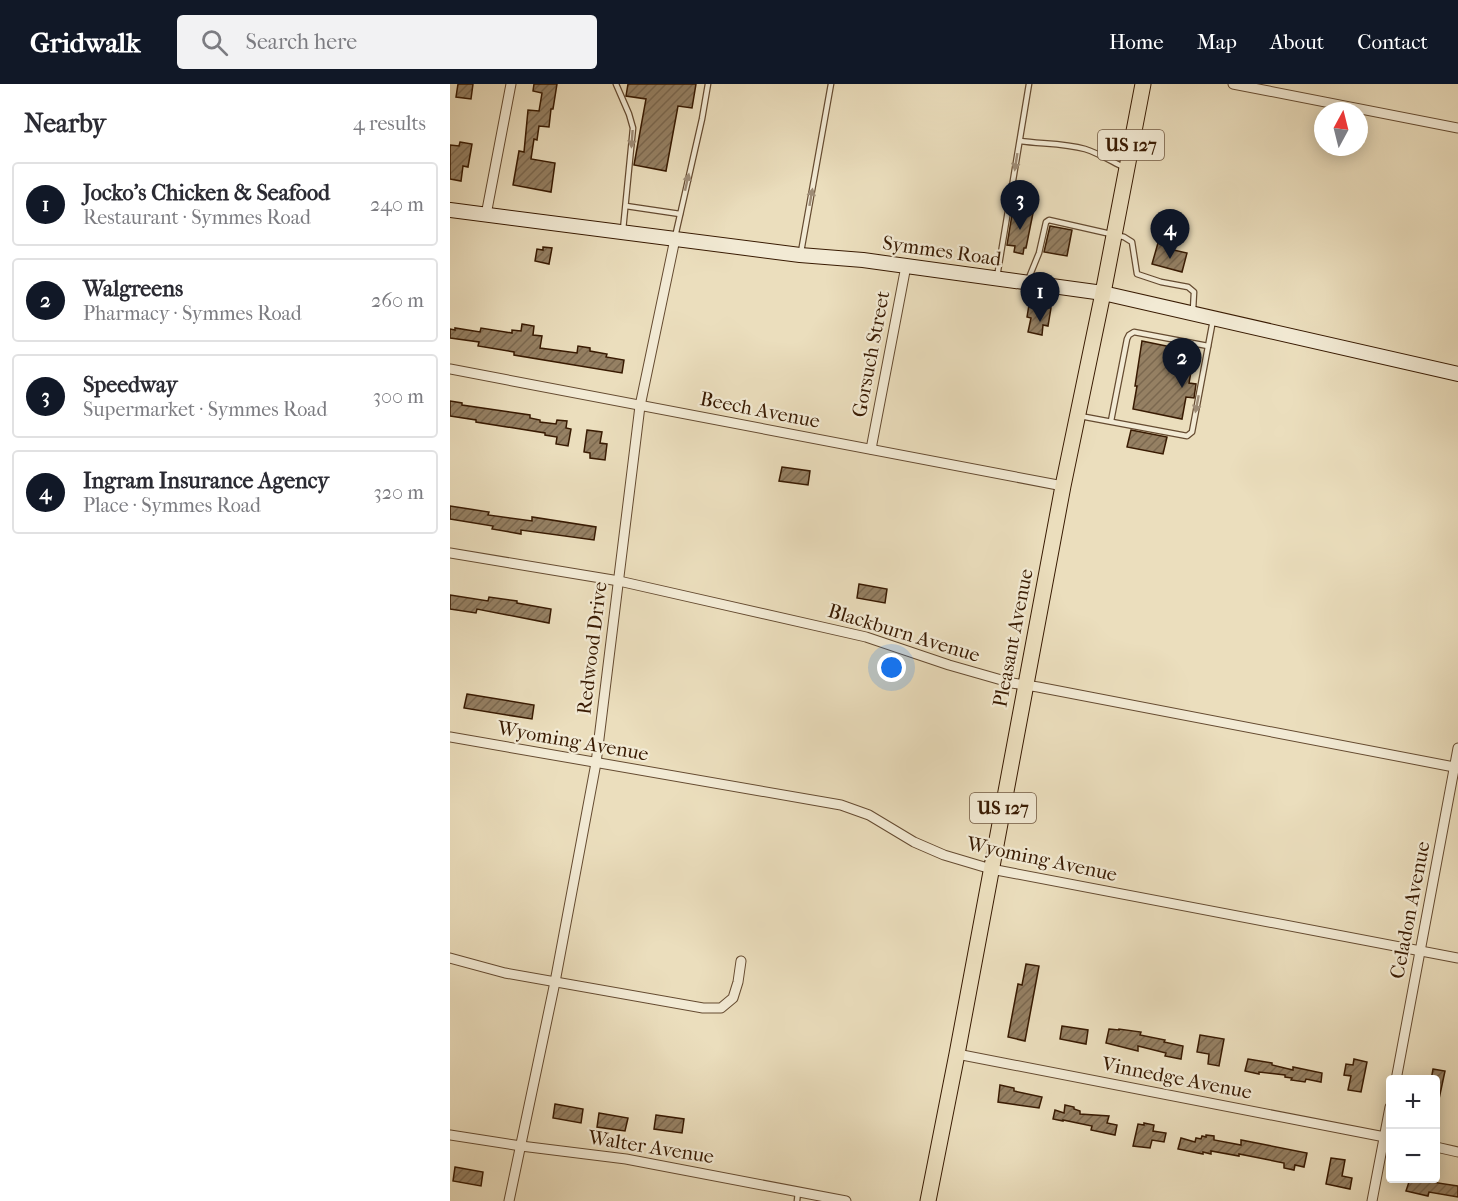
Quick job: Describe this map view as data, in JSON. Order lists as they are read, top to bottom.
{
  "streets": {
    "main road": ["US 127", "Pleasant Avenue"],
    "street": [
      "Symmes Road",
      "Gorsuch Street",
      "Beech Avenue",
      "Blackburn Avenue",
      "Redwood Drive",
      "Wyoming Avenue",
      "Celadon Avenue",
      "Vinnedge Avenue",
      "Walter Avenue"
    ]
  },
  "crossings": [
    ["Symmes Road", "Gorsuch Street"],
    ["Symmes Road", "Pleasant Avenue"],
    ["Symmes Road", "Redwood Drive"],
    ["Gorsuch Street", "Beech Avenue"],
    ["Beech Avenue", "Pleasant Avenue"],
    ["Beech Avenue", "Redwood Drive"],
    ["Blackburn Avenue", "Pleasant Avenue"],
    ["Blackburn Avenue", "Redwood Drive"],
    ["Blackburn Avenue", "Celadon Avenue"],
    ["Pleasant Avenue", "Wyoming Avenue"],
    ["Pleasant Avenue", "Vinnedge Avenue"],
    ["Redwood Drive", "Wyoming Avenue"],
    ["Redwood Drive", "Walter Avenue"],
    ["Wyoming Avenue", "Celadon Avenue"]
  ],
  "north": "top",
  "page": {
    "header": "Gridwalk",
    "search": "Search here",
    "nav": [
      "Home",
      "Map",
      "About",
      "Contact"
    ],
    "heading": ["Nearby", "4 results"],
    "list": [
      {
        "mark": "1",
        "name": "Jocko's Chicken & Seafood",
        "note": "Restaurant · Symmes Road",
        "value": "240 m"
      },
      {
        "mark": "2",
        "name": "Walgreens",
        "note": "Pharmacy · Symmes Road",
        "value": "260 m"
      },
      {
        "mark": "3",
        "name": "Speedway",
        "note": "Supermarket · Symmes Road",
        "value": "300 m"
      },
      {
        "mark": "4",
        "name": "Ingram Insurance Agency",
        "note": "Place · Symmes Road",
        "value": "320 m"
      }
    ],
    "pins": [
      "3",
      "4",
      "1",
      "2"
    ],
    "map_buttons": ["+", "−"]
  }
}
